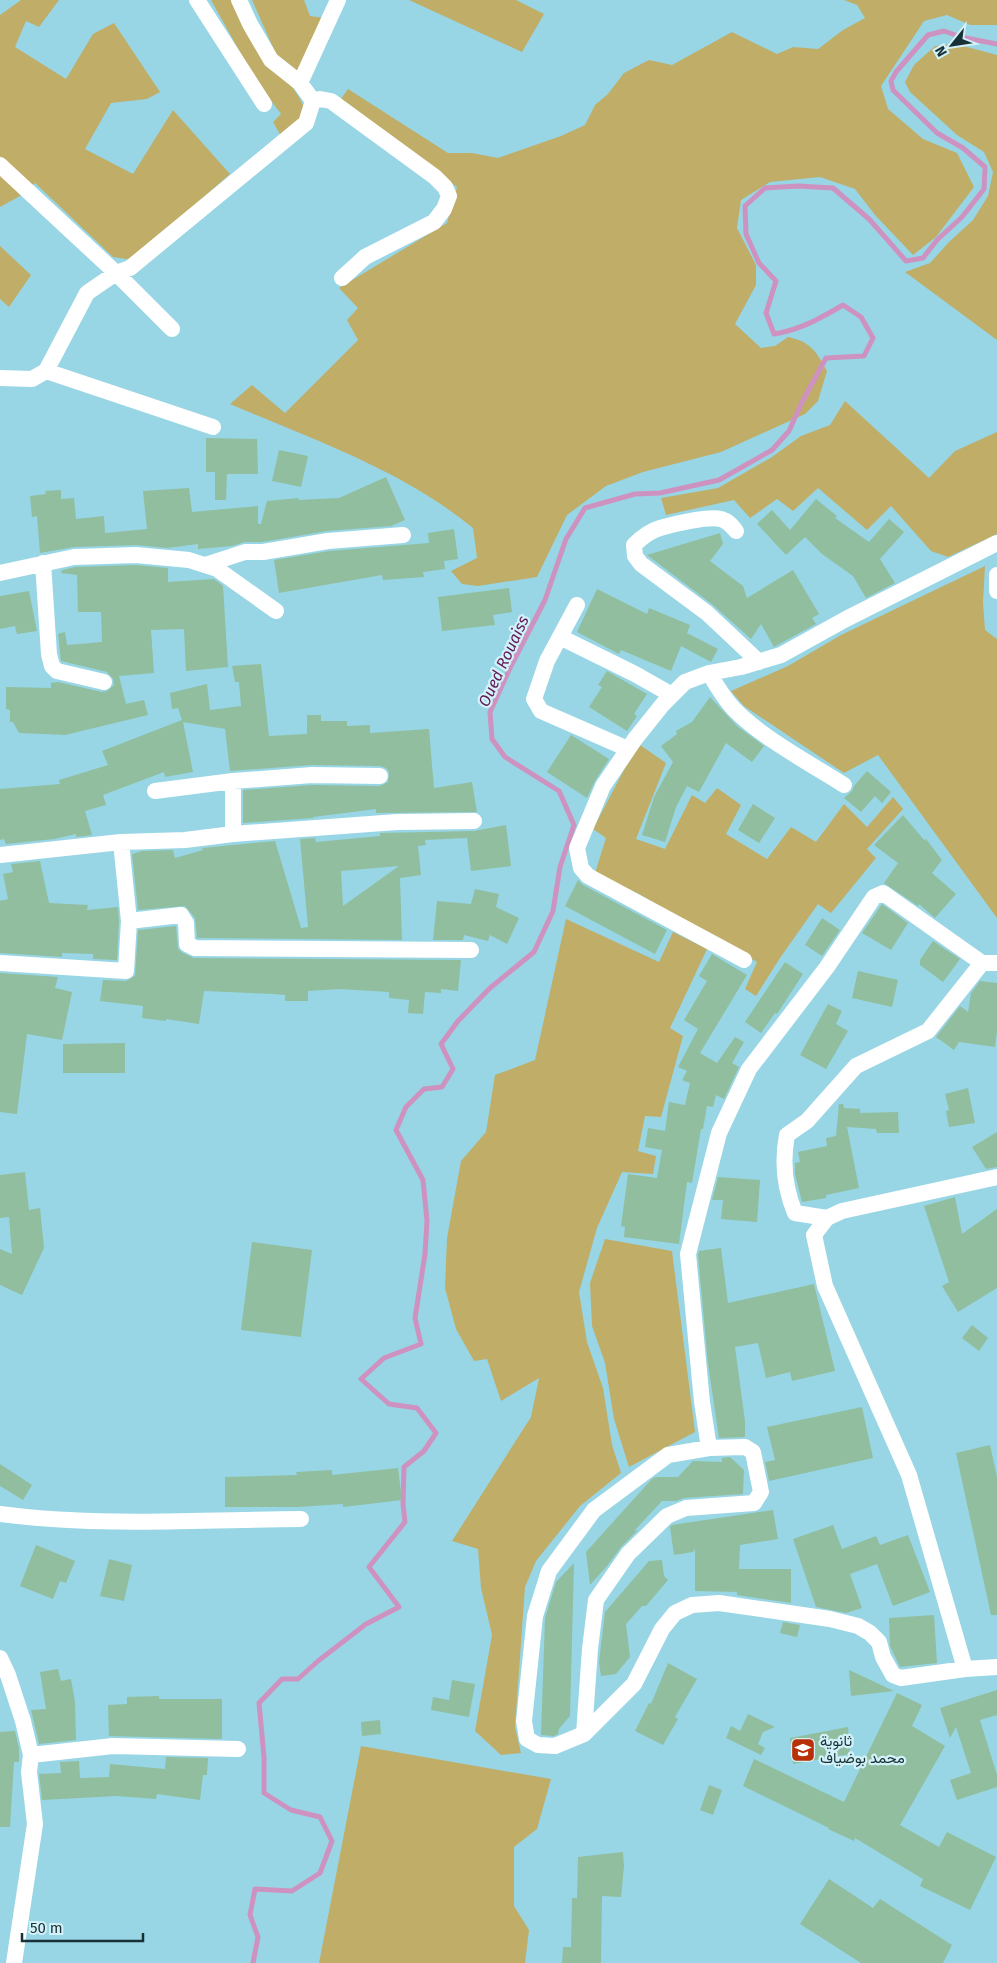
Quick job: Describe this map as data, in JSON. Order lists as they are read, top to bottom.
{
  "water": ["Oued Rouaiss"],
  "places": {
    "school or university": ["ثانوية محمد بوضياف"]
  },
  "scale_bar": "50 m",
  "north": "bottom left"
}
